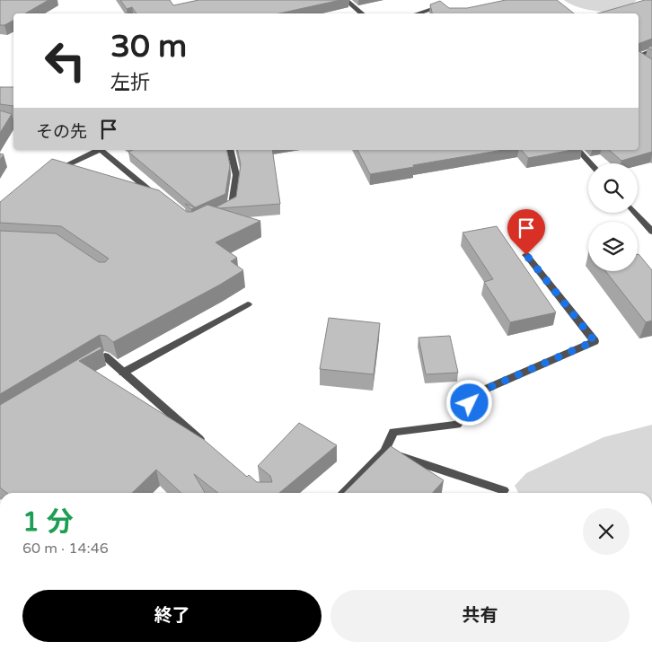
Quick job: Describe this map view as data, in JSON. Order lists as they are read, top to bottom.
{
  "page": {
    "turn": ["30 m", "左折"],
    "then": "その先",
    "heading": ["1 分", "60 m · 14:46"],
    "buttons": ["終了", "共有"]
  }
}
